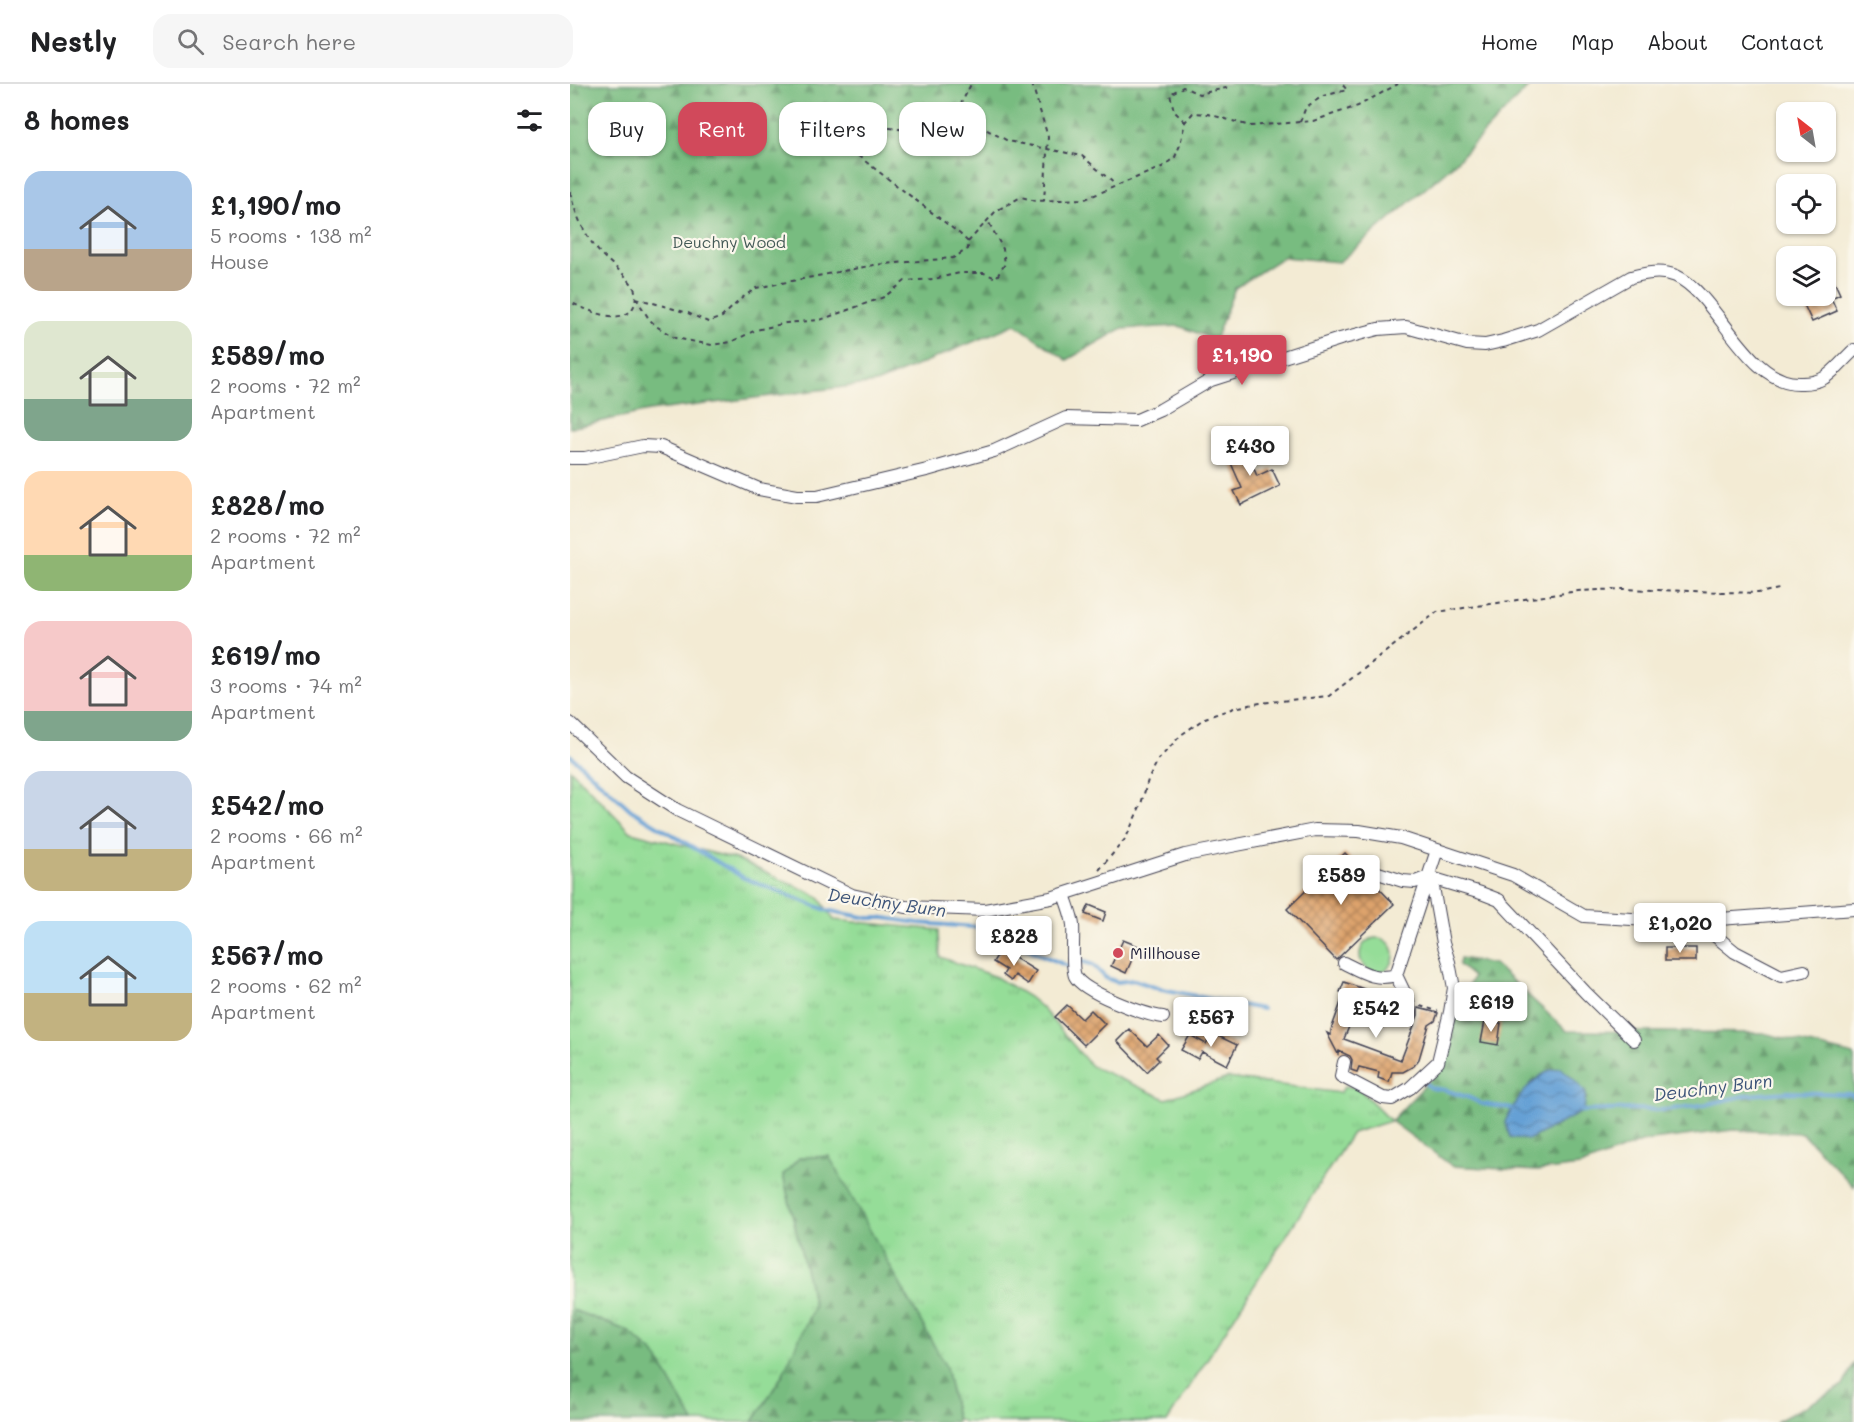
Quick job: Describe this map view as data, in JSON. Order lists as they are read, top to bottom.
{
  "water": ["Deuchny Burn"],
  "parks": ["Deuchny Wood"],
  "places": ["Millhouse"],
  "north": "top left",
  "page": {
    "header": "Nestly",
    "search": "Search here",
    "nav": [
      "Home",
      "Map",
      "About",
      "Contact"
    ],
    "heading": "8 homes",
    "chip": [
      "Buy",
      "Rent",
      "Filters",
      "New"
    ],
    "list": [
      {
        "name": "£1,190/mo",
        "note": "5 rooms · 138 m² · House"
      },
      {
        "name": "£589/mo",
        "note": "2 rooms · 72 m² · Apartment"
      },
      {
        "name": "£828/mo",
        "note": "2 rooms · 72 m² · Apartment"
      },
      {
        "name": "£619/mo",
        "note": "3 rooms · 74 m² · Apartment"
      },
      {
        "name": "£542/mo",
        "note": "2 rooms · 66 m² · Apartment"
      },
      {
        "name": "£567/mo",
        "note": "2 rooms · 62 m² · Apartment"
      }
    ],
    "price": [
      "£1,190",
      "£430",
      "£589",
      "£1,020",
      "£828",
      "£619",
      "£542",
      "£567"
    ]
  }
}
